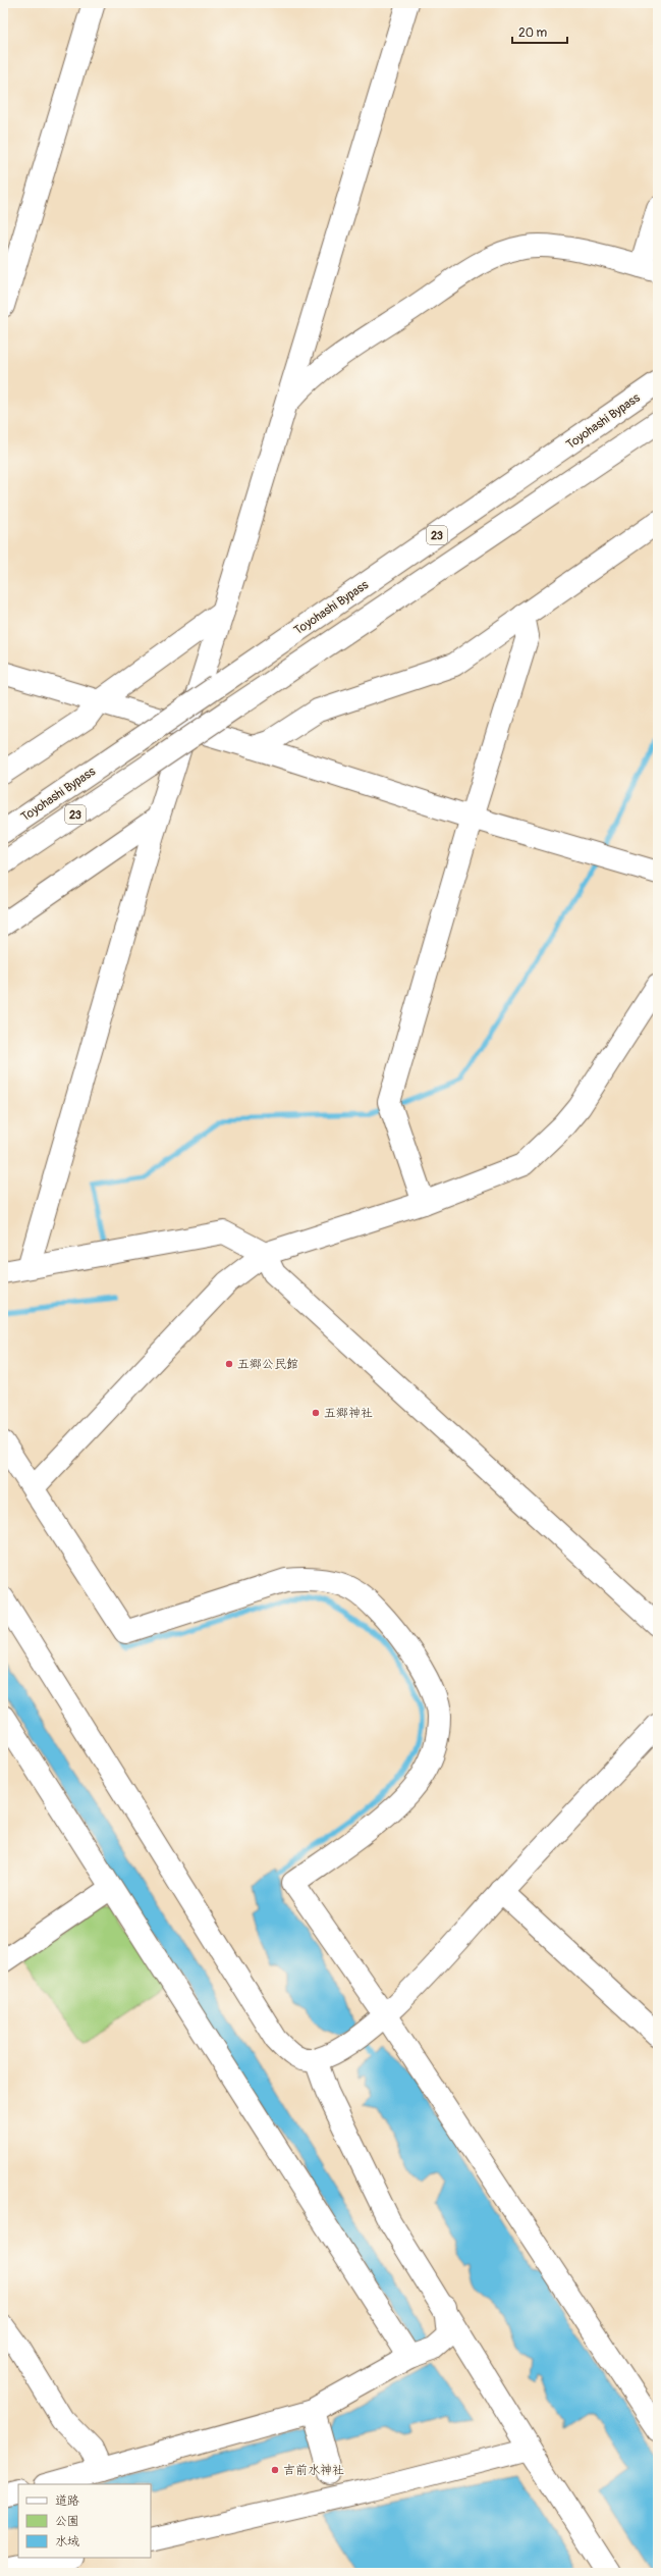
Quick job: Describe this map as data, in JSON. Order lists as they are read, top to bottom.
{
  "streets": {
    "main road": ["Toyohashi Bypass", "23"]
  },
  "places": ["五郷公民館", "五郷神社", "吉前水神社"],
  "legend": ["道路", "公園", "水域"],
  "scale_bar": "20 m"
}
